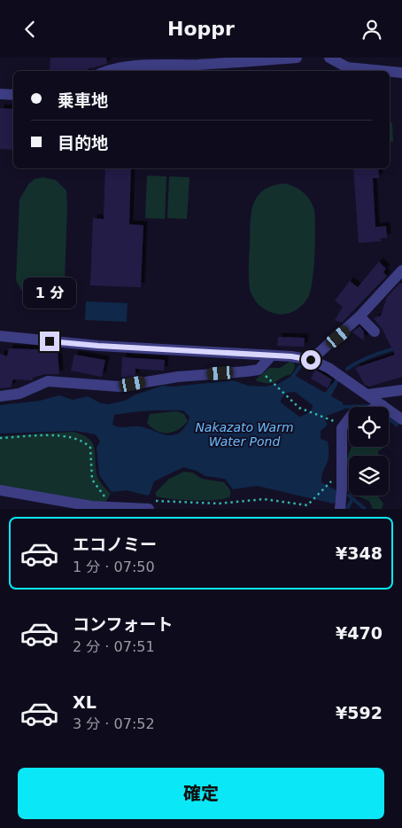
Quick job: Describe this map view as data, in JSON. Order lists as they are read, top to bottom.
{
  "water": ["Nakazato Warm Water Pond"],
  "page": {
    "header": "Hoppr",
    "banner": ["乗車地", "目的地"],
    "bubble": "1 分",
    "list": [
      {
        "name": "エコノミー",
        "note": "1 分 · 07:50",
        "value": "¥348"
      },
      {
        "name": "コンフォート",
        "note": "2 分 · 07:51",
        "value": "¥470"
      },
      {
        "name": "XL",
        "note": "3 分 · 07:52",
        "value": "¥592"
      }
    ],
    "buttons": "確定"
  }
}
